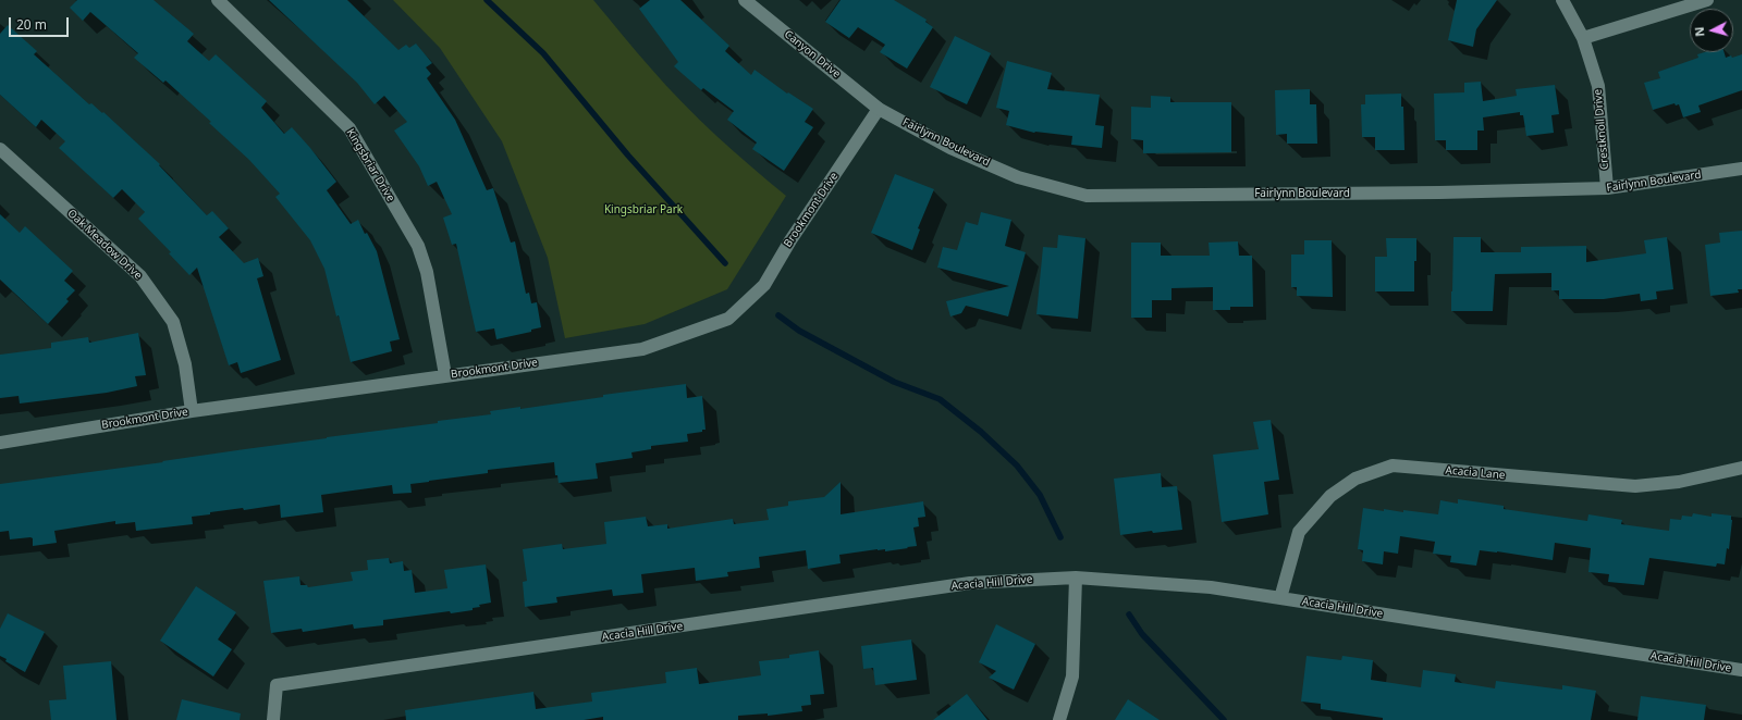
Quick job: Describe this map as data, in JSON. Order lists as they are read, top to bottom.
{
  "streets": {
    "street": [
      "Canyon Drive",
      "Crestknoll Drive",
      "Fairlynn Boulevard",
      "Kingsbriar Drive",
      "Brookmont Drive",
      "Oak Meadow Drive",
      "Acacia Lane",
      "Acacia Hill Drive"
    ]
  },
  "crossings": [
    ["Canyon Drive", "Fairlynn Boulevard"],
    ["Canyon Drive", "Brookmont Drive"],
    ["Crestknoll Drive", "Fairlynn Boulevard"],
    ["Fairlynn Boulevard", "Brookmont Drive"],
    ["Kingsbriar Drive", "Brookmont Drive"],
    ["Brookmont Drive", "Oak Meadow Drive"],
    ["Acacia Lane", "Acacia Hill Drive"]
  ],
  "parks": ["Kingsbriar Park"],
  "scale_bar": "20 m",
  "north": "left"
}
